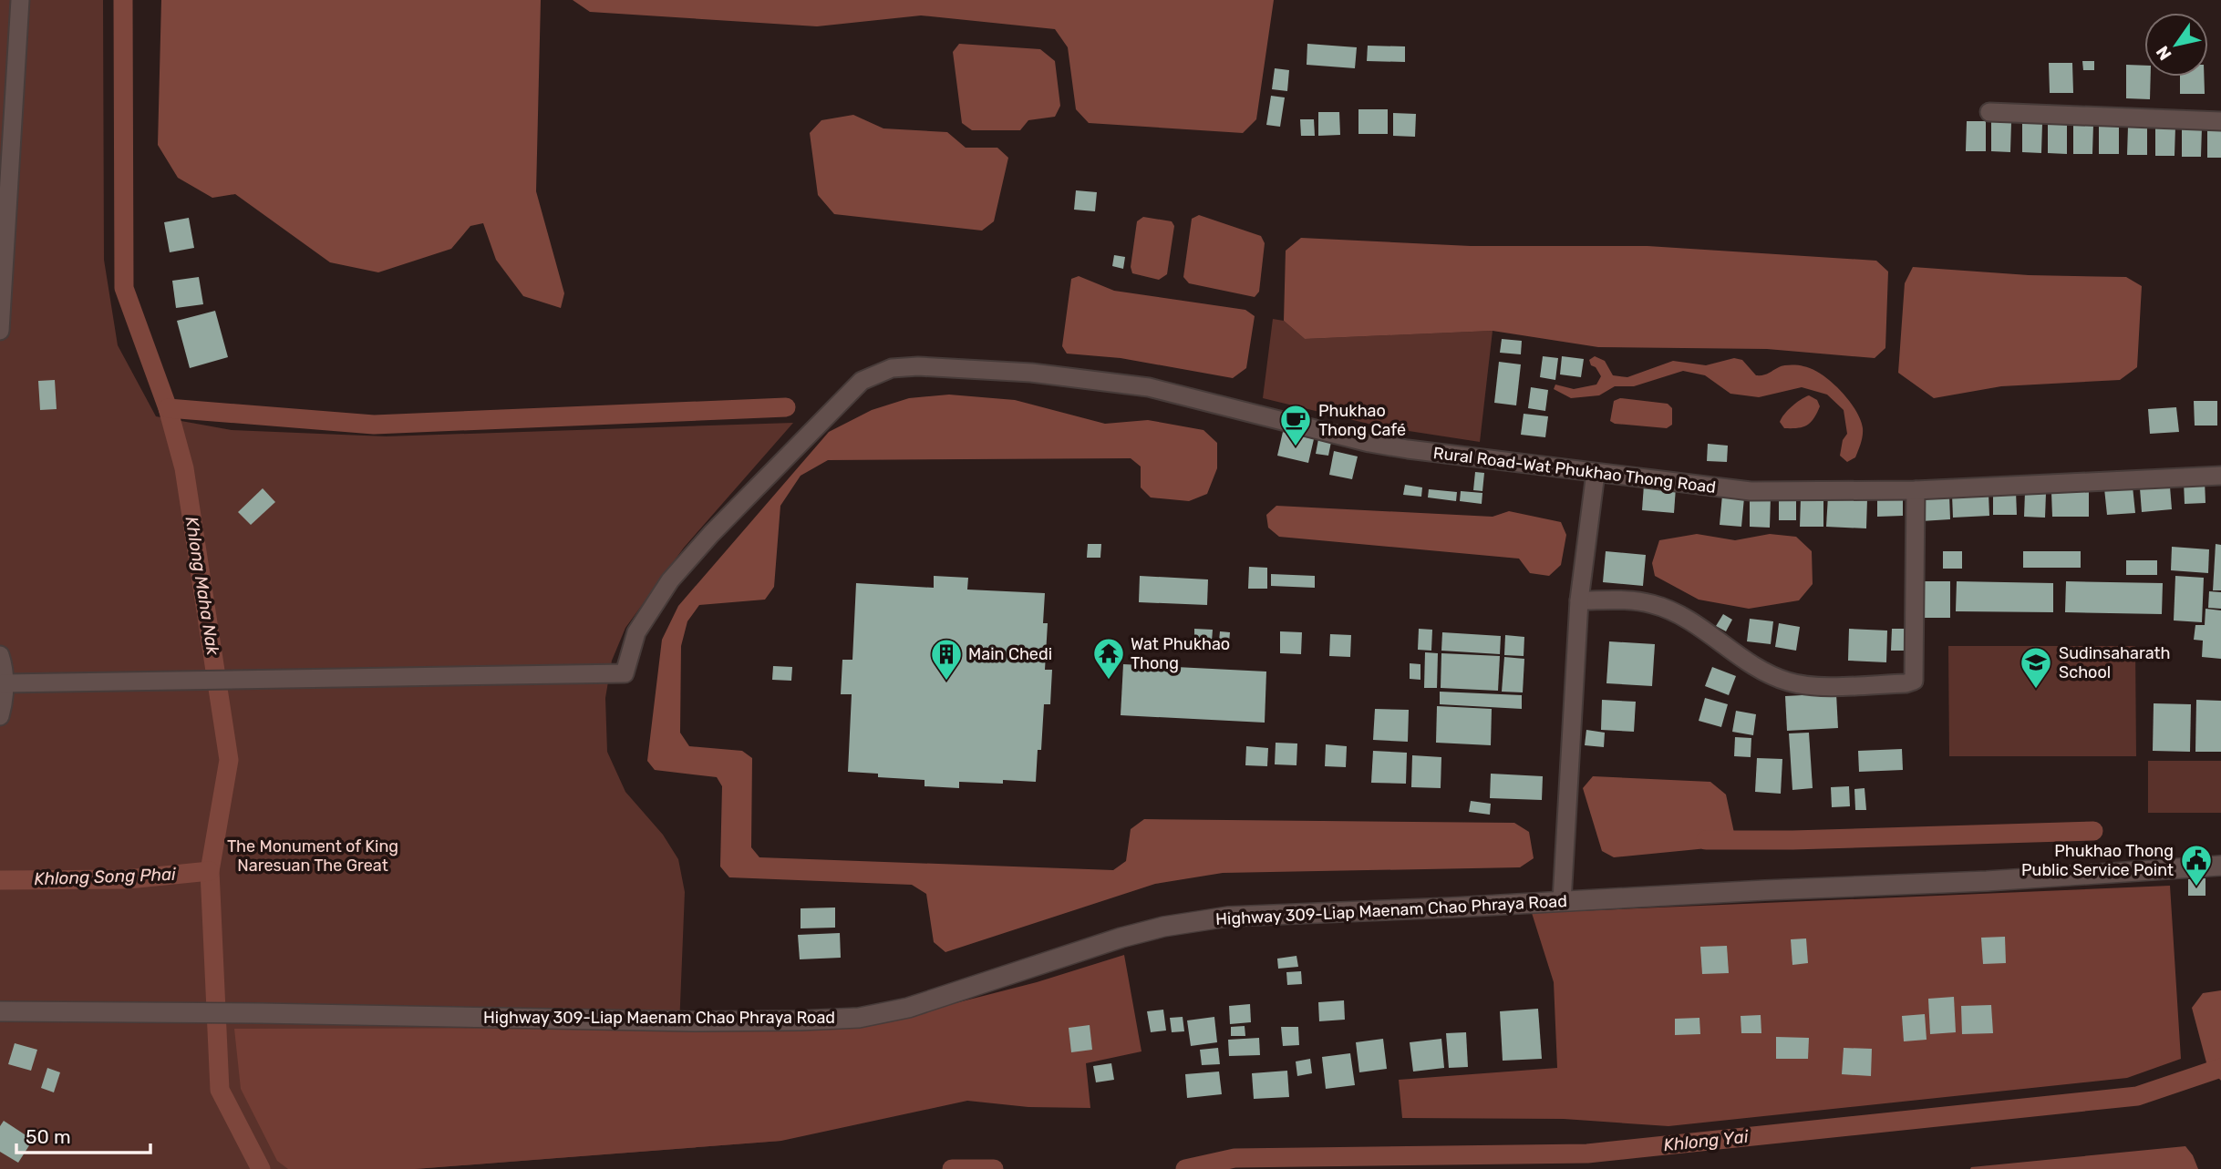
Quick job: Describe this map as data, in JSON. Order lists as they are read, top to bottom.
{
  "streets": {
    "street": ["Rural Road-Wat Phukhao Thong Road", "Highway 309-Liap Maenam Chao Phraya Road"]
  },
  "water": ["Khlong Maha Nak", "Khlong Song Phai", "Khlong Yai"],
  "parks": ["The Monument of King Naresuan The Great"],
  "places": {
    "cafe": ["Phukhao Thong Café"],
    "temple": ["Wat Phukhao Thong"],
    "building": ["Main Chedi"],
    "school or university": ["Sudinsaharath School"],
    "public building": ["Phukhao Thong Public Service Point"]
  },
  "scale_bar": "50 m",
  "north": "bottom left"
}
